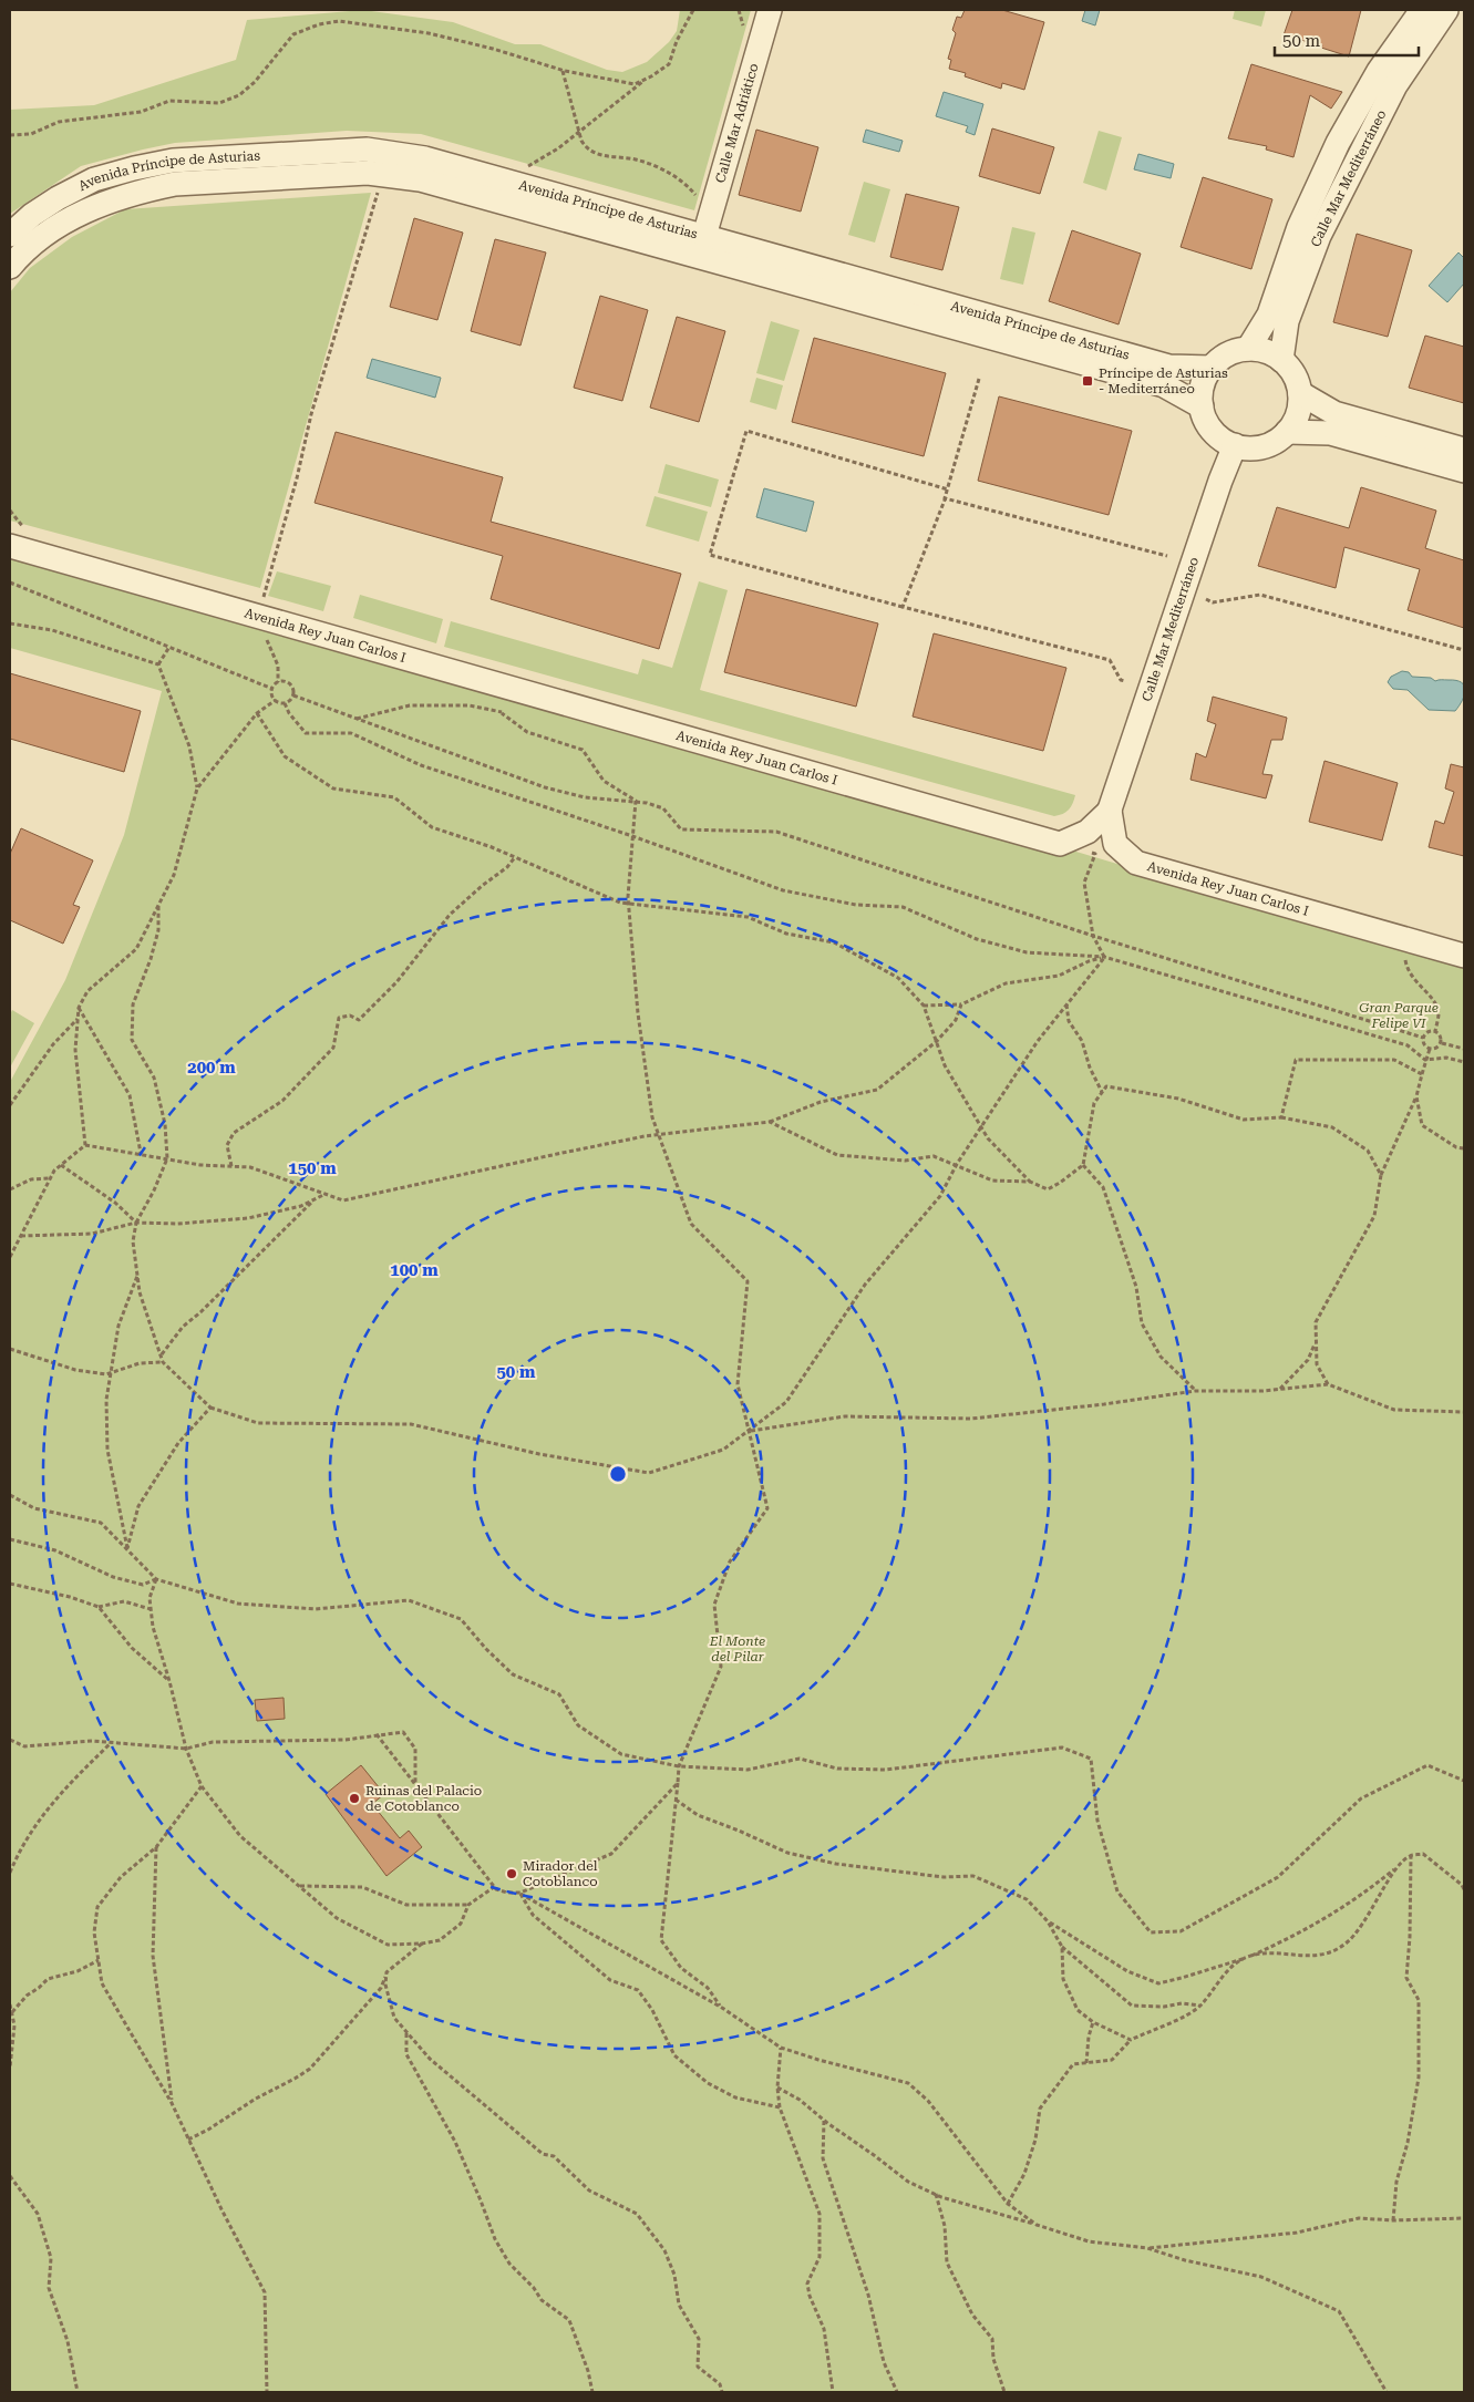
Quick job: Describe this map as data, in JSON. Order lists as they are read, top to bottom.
{
  "streets": {
    "street": [
      "Calle Mar Adriático",
      "Avenida Príncipe de Asturias",
      "Calle Mar Mediterráneo",
      "Avenida Rey Juan Carlos I"
    ]
  },
  "crossings": [
    ["Calle Mar Adriático", "Avenida Príncipe de Asturias"],
    ["Avenida Príncipe de Asturias", "Calle Mar Mediterráneo"],
    ["Calle Mar Mediterráneo", "Avenida Rey Juan Carlos I"]
  ],
  "parks": ["Gran Parque Felipe VI", "El Monte del Pilar"],
  "places": {
    "transit": ["Príncipe de Asturias - Mediterráneo"],
    "other": ["Ruinas del Palacio de Cotoblanco", "Mirador del Cotoblanco"]
  },
  "scale_bar": "50 m",
  "rings": [
    "200 m",
    "150 m",
    "100 m",
    "50 m"
  ]
}
